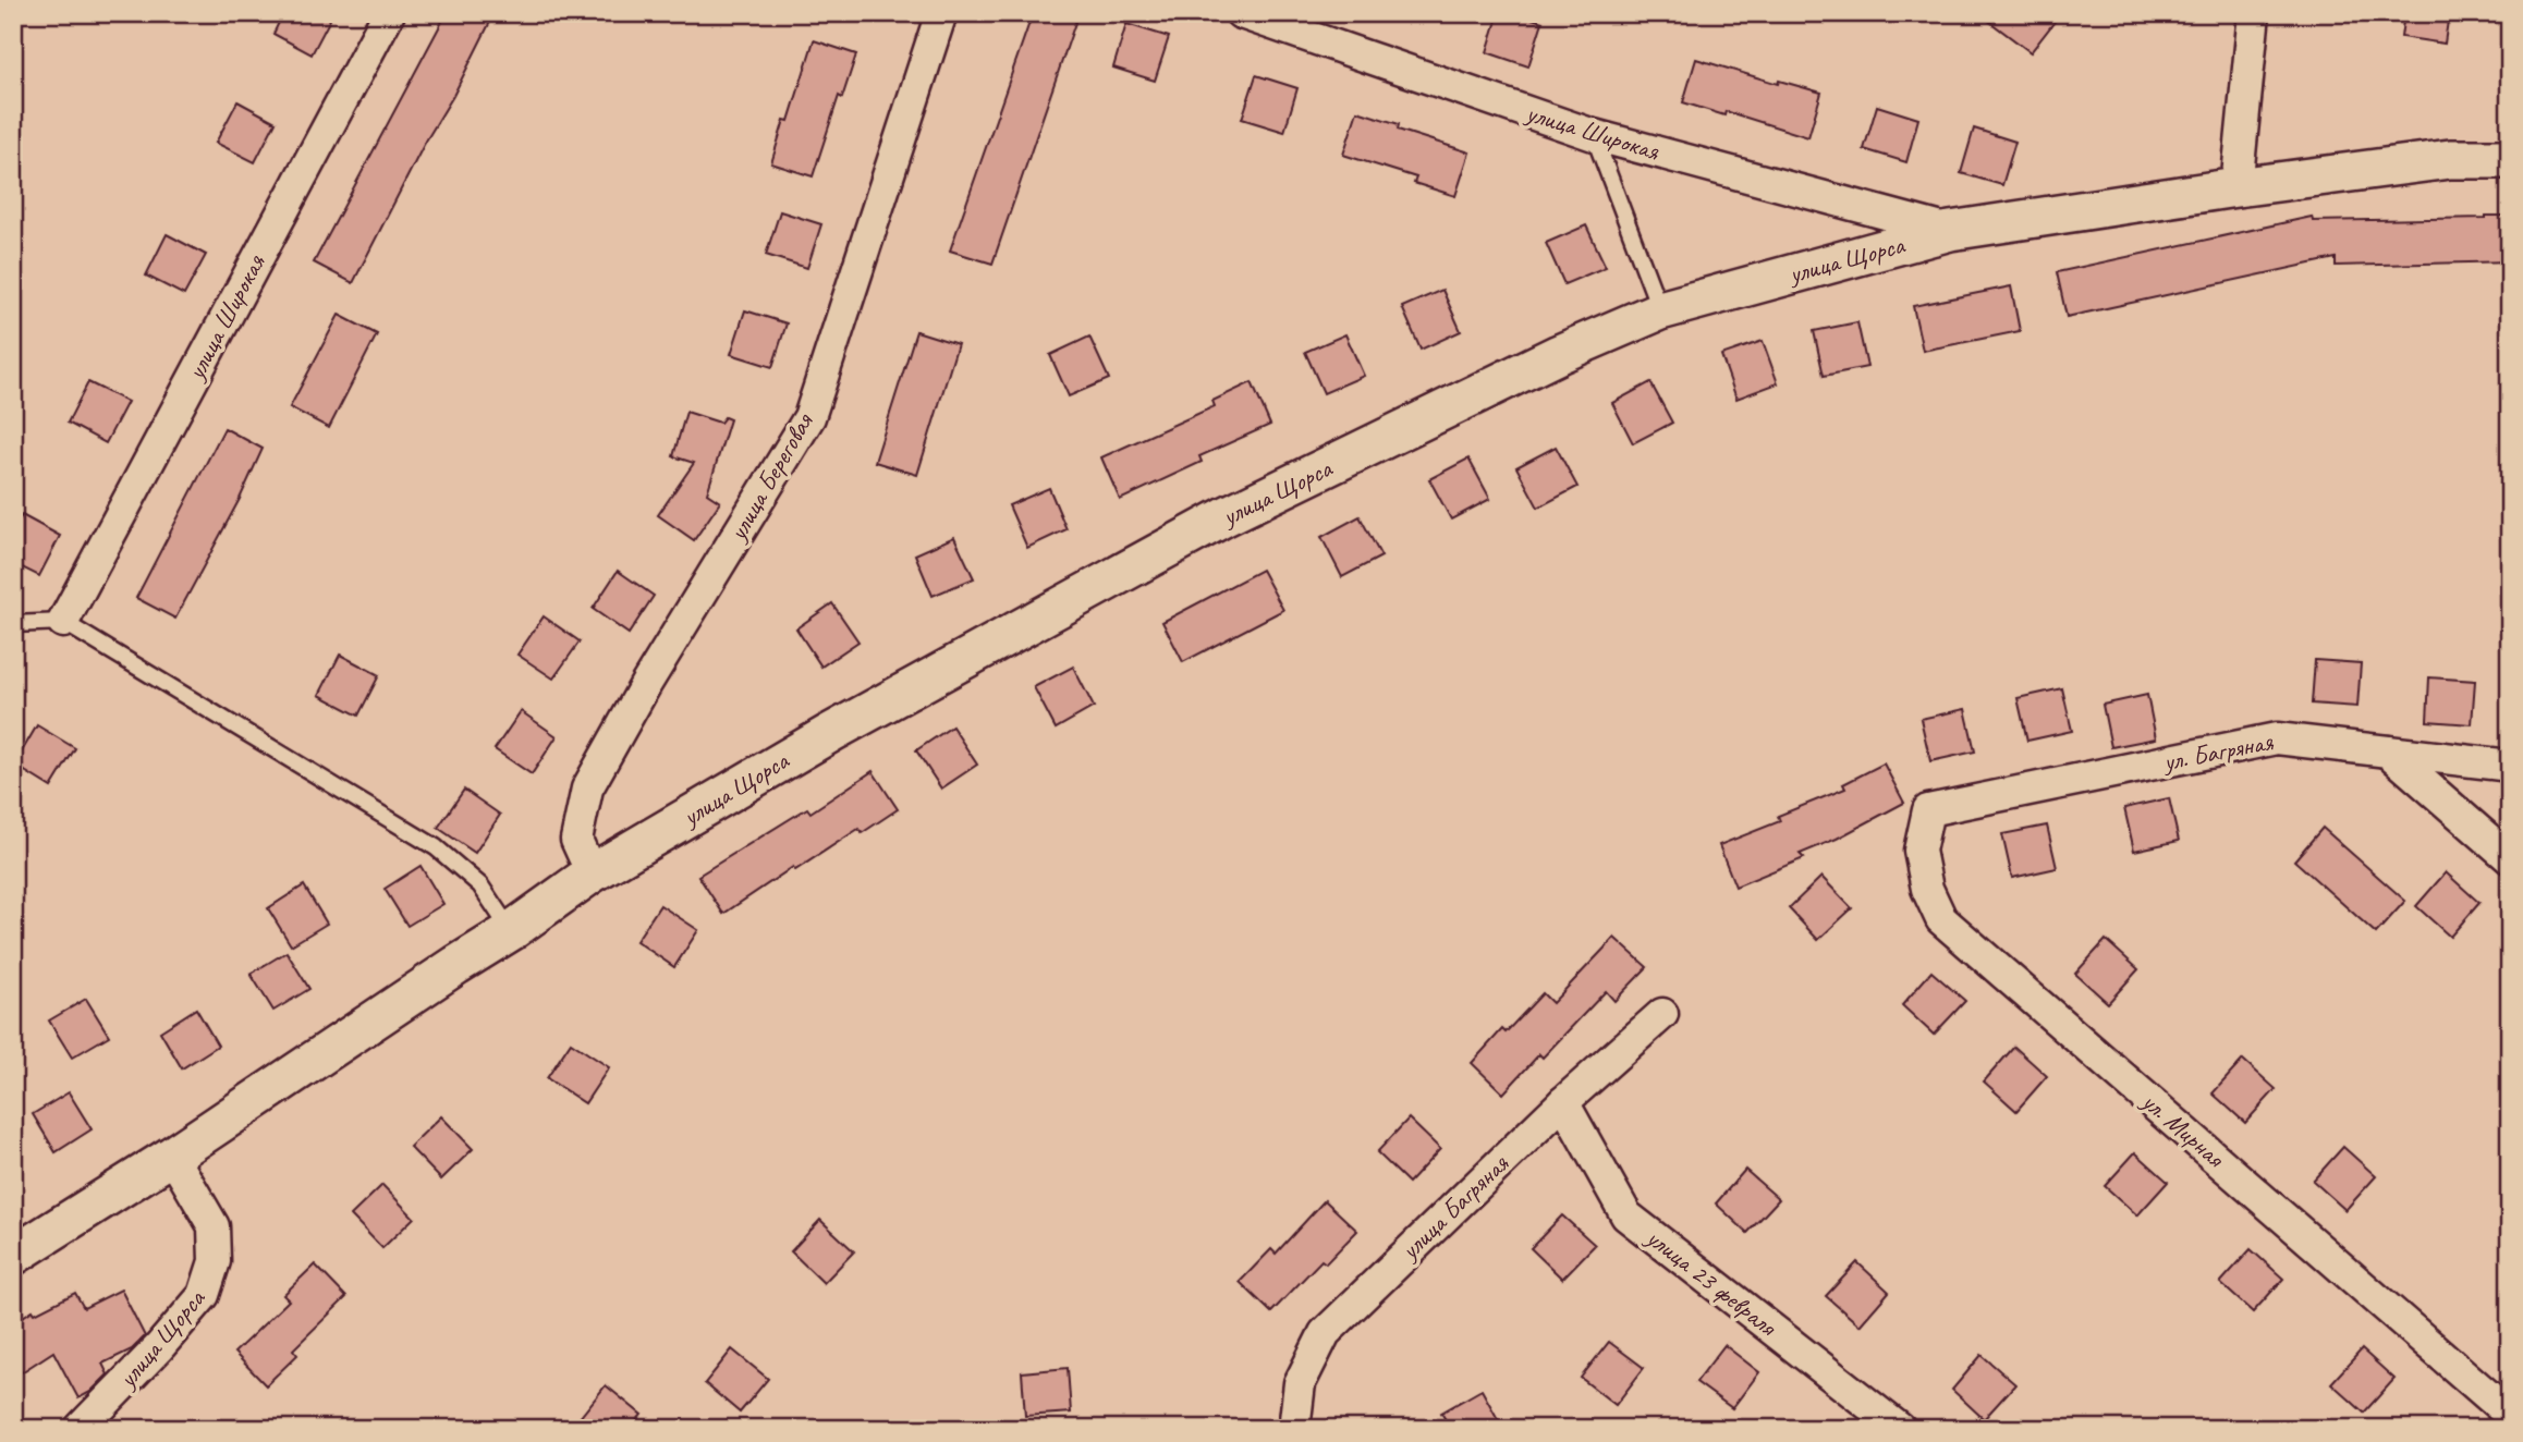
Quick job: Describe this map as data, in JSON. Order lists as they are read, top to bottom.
{
  "streets": {
    "street": [
      "улица Широкая",
      "улица Щорса",
      "улица Береговая",
      "ул. Багряная",
      "ул. Мирная",
      "улица Багряная",
      "улица 23 февраля"
    ]
  },
  "crossings": [
    ["улица Широкая", "улица Щорса"],
    ["улица Щорса", "улица Береговая"],
    ["ул. Багряная", "ул. Мирная"],
    ["улица Багряная", "улица 23 февраля"]
  ]
}
